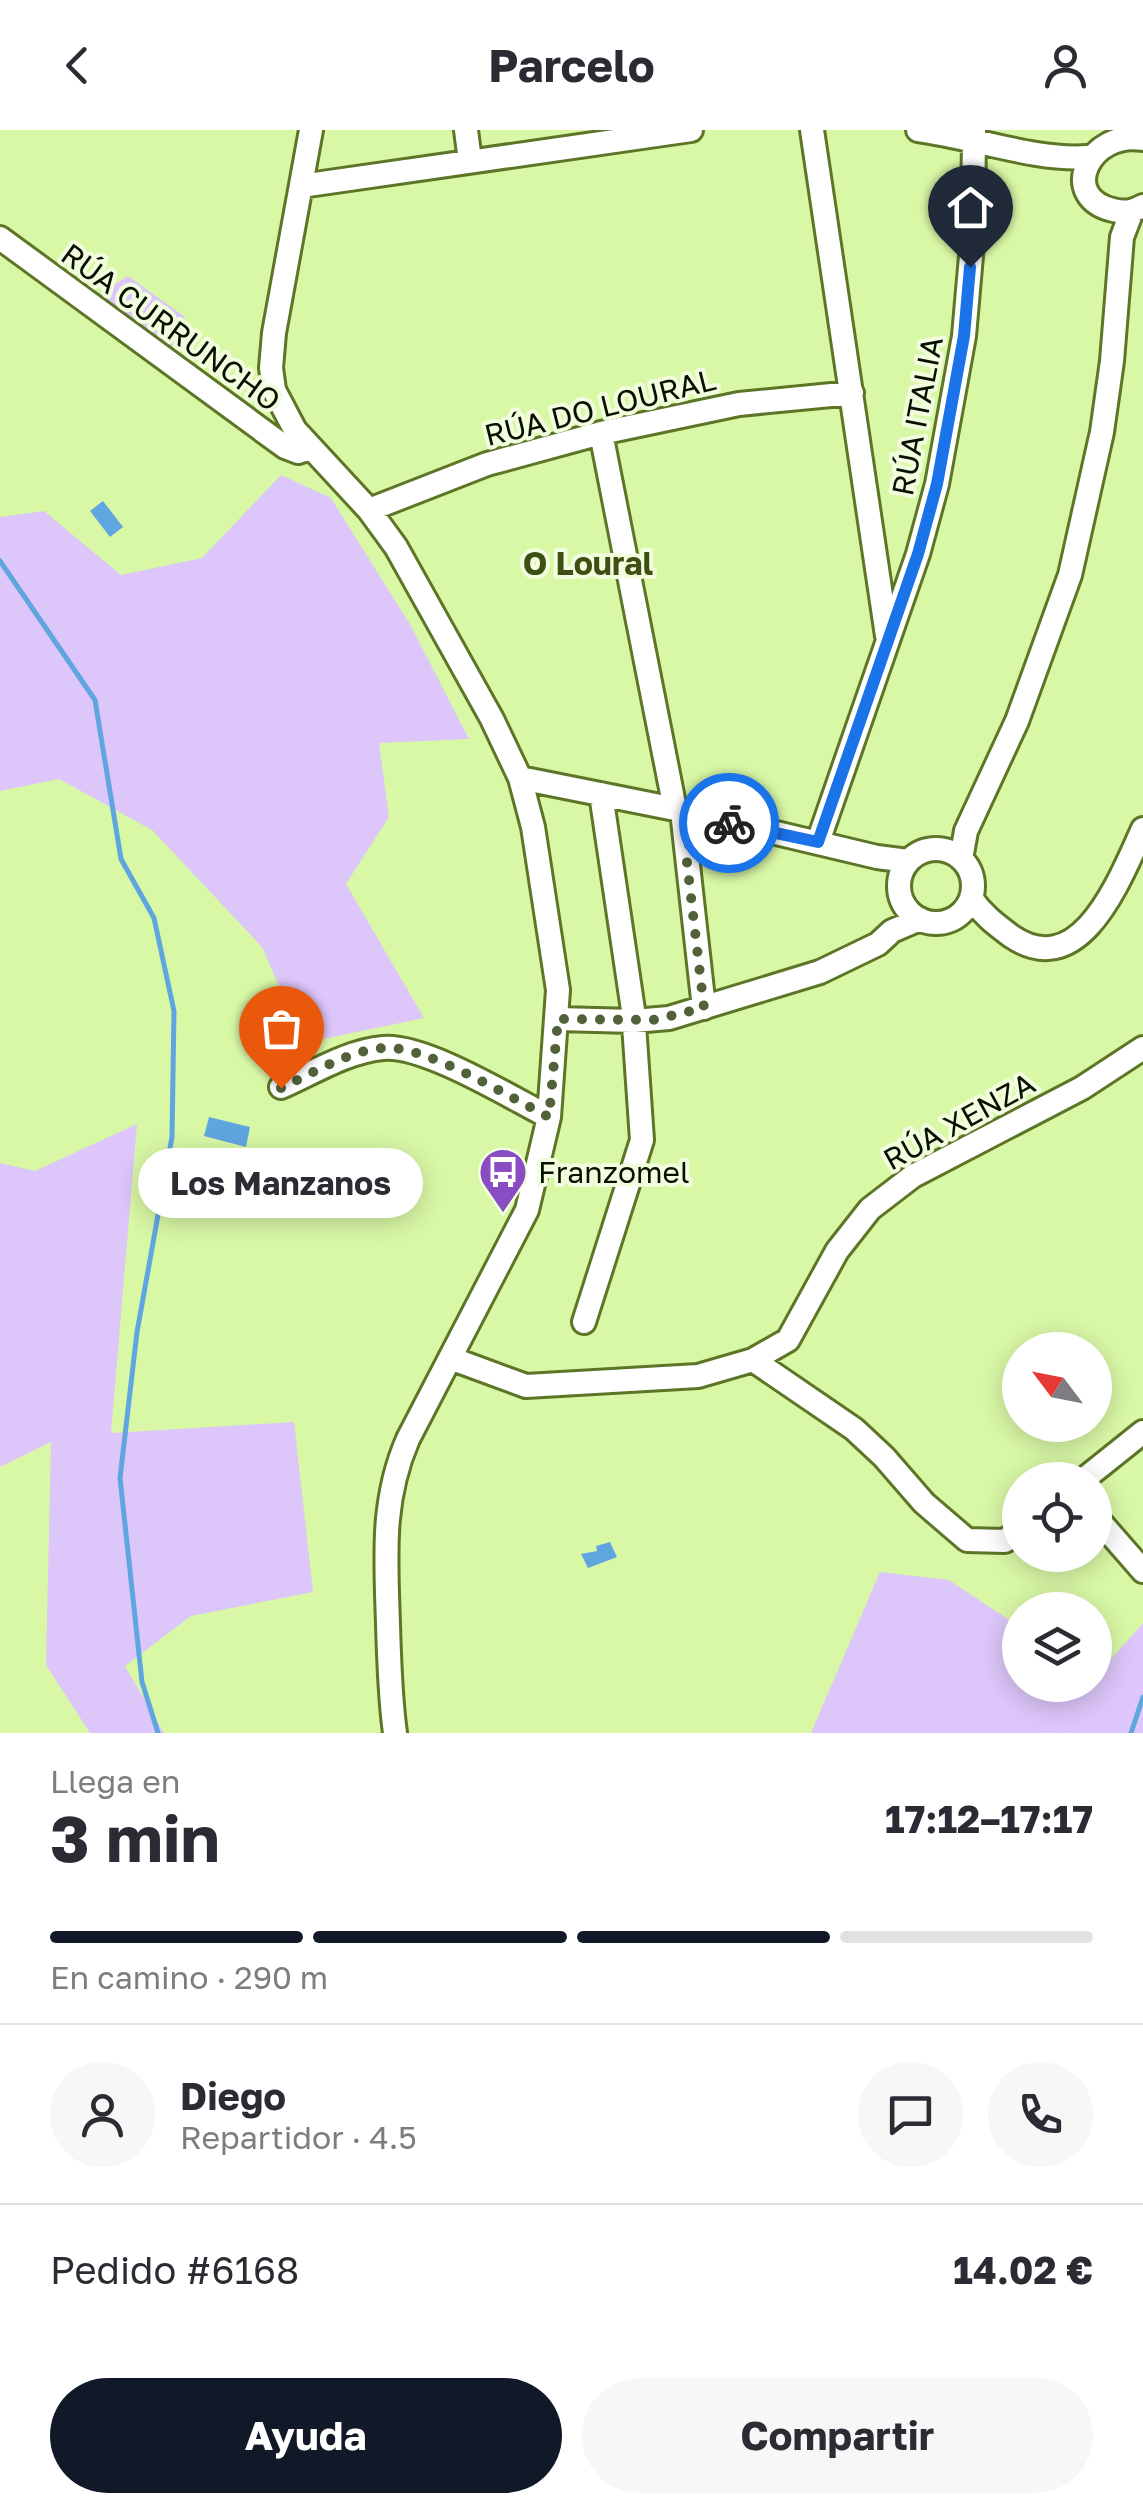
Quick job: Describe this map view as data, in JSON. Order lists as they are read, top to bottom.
{
  "streets": {
    "street": [
      "RÚA CURRUNCHO",
      "RÚA DO LOURAL",
      "RÚA ITALIA",
      "RÚA XENZA"
    ]
  },
  "districts": ["O Loural"],
  "places": {
    "other": ["Los Manzanos"],
    "bus stop": ["Franzomel"]
  },
  "north": "top left",
  "page": {
    "header": "Parcelo",
    "bubble": "Los Manzanos",
    "heading": ["3 min", "Llega en", "17:12–17:17"],
    "panel": [
      "Diego",
      "Repartidor · 4.5",
      "Pedido #6168",
      "14.02 €"
    ],
    "bar": "En camino · 290 m",
    "buttons": ["Ayuda", "Compartir"]
  }
}
